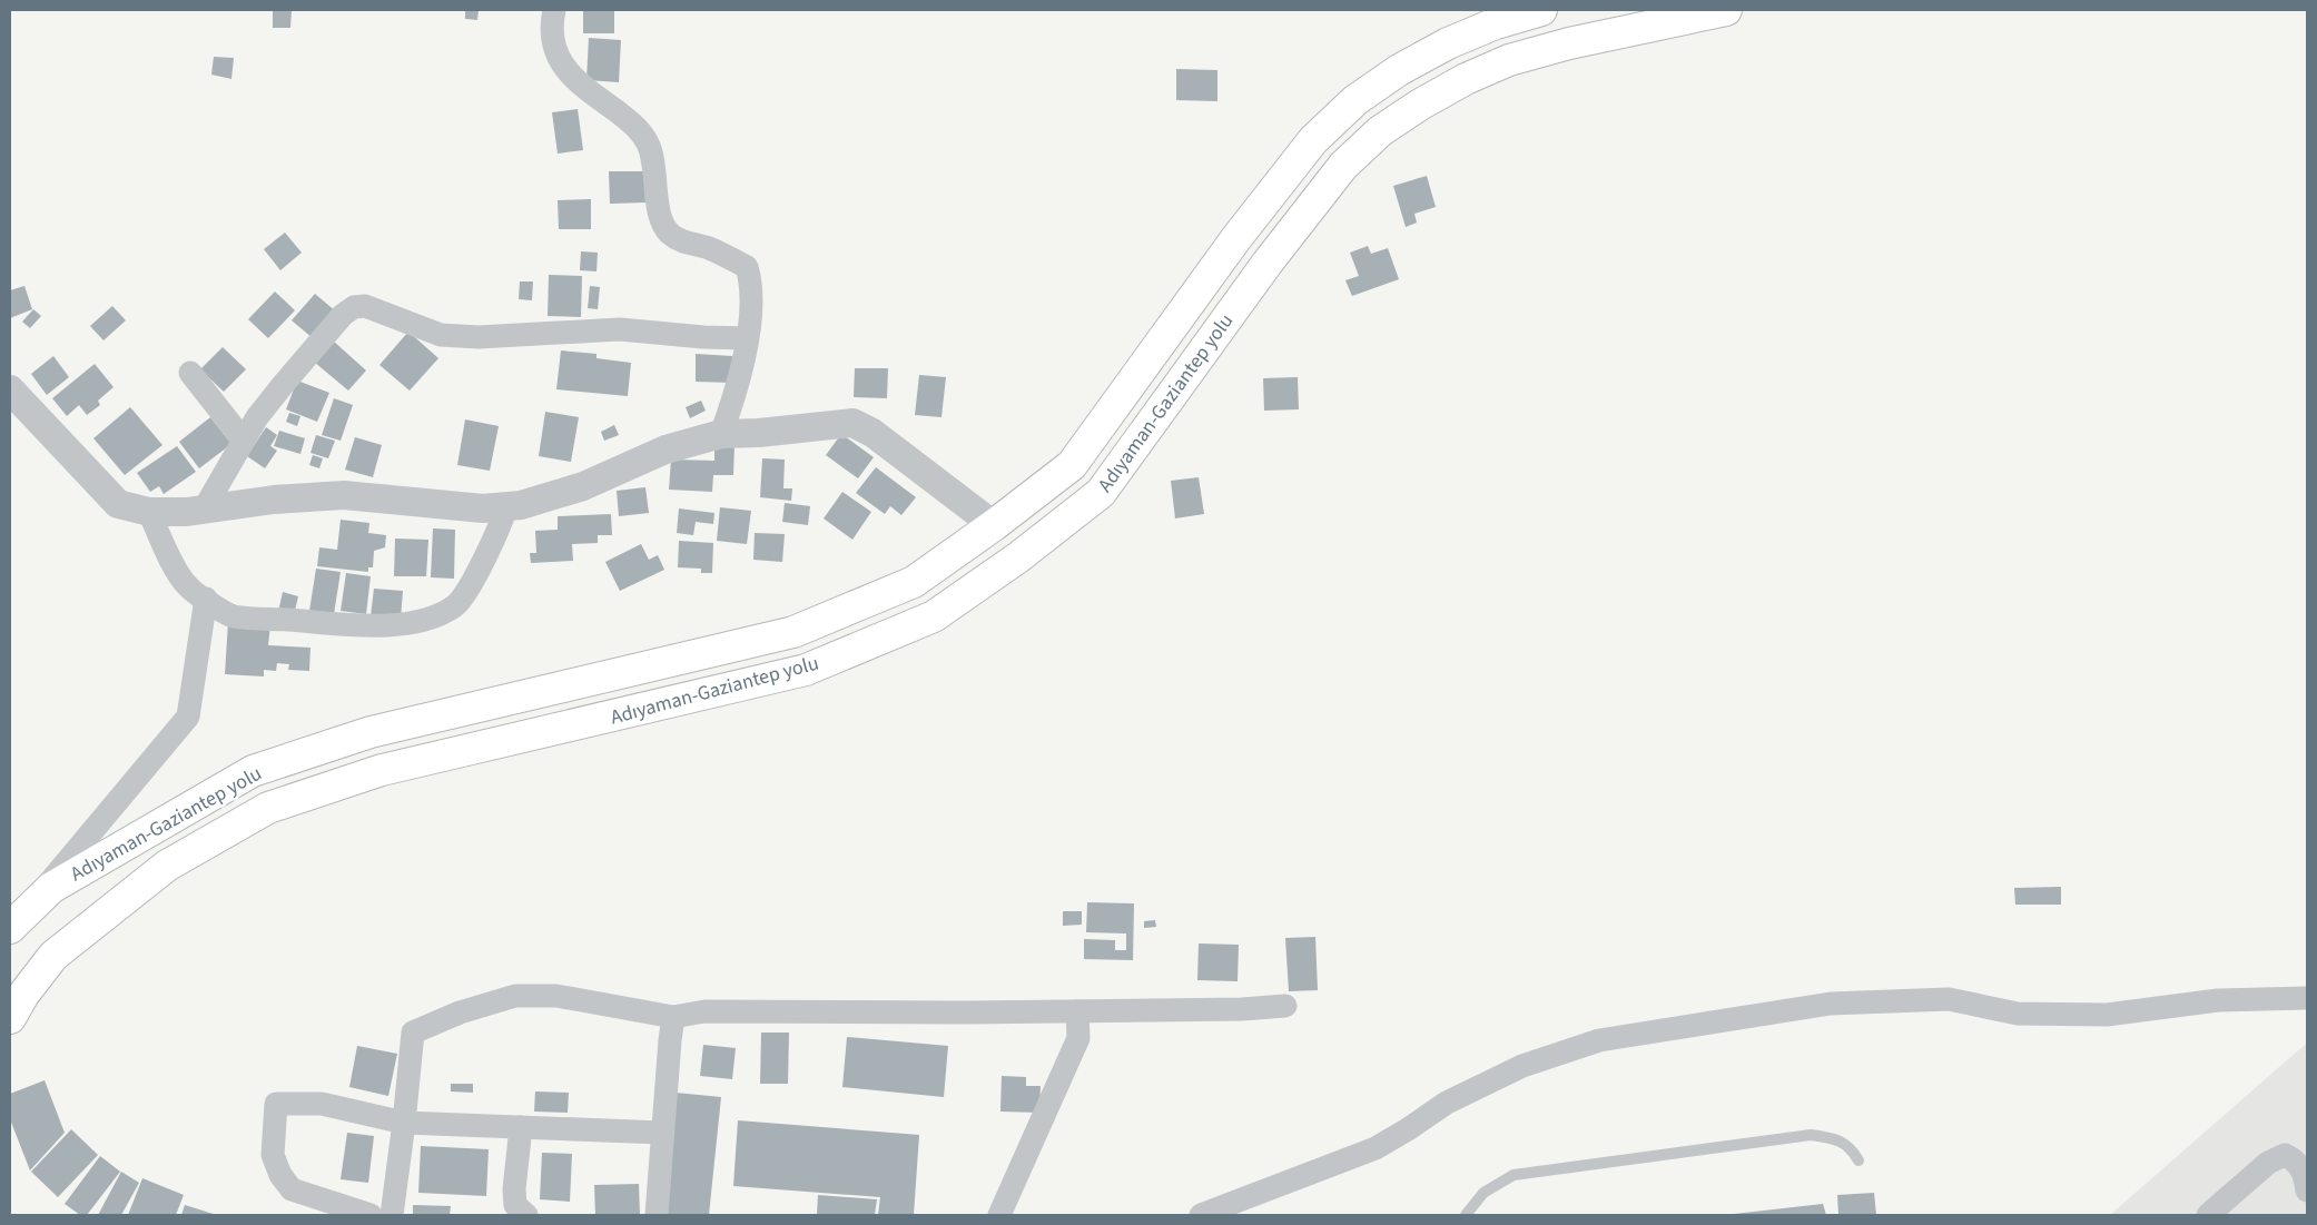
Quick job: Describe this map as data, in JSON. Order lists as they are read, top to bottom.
{
  "streets": {
    "highway": ["Adıyaman-Gaziantep yolu"]
  }
}
